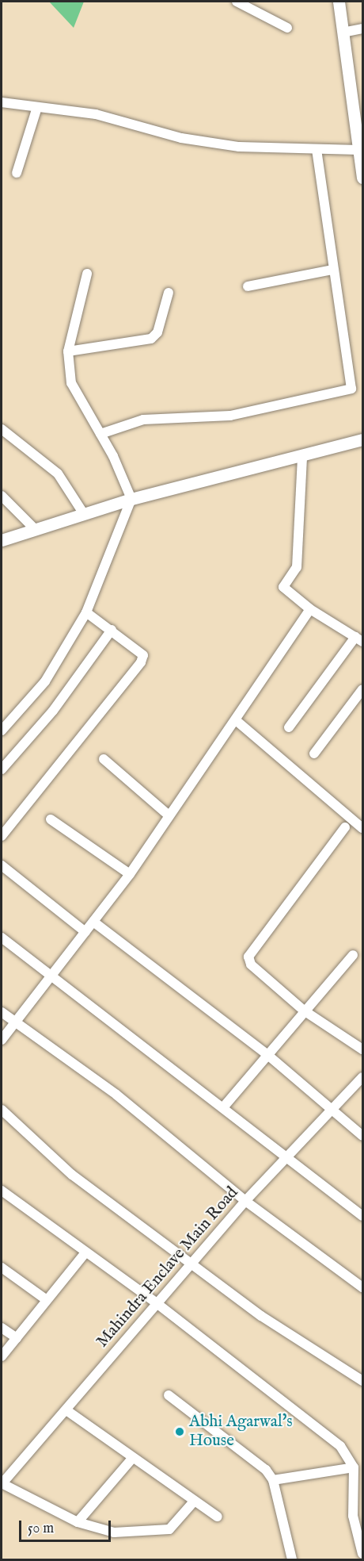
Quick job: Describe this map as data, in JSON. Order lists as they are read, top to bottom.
{
  "streets": {
    "street": ["Mahindra Enclave Main Road"]
  },
  "places": ["Abhi Agarwal's House"],
  "scale_bar": "50 m"
}
